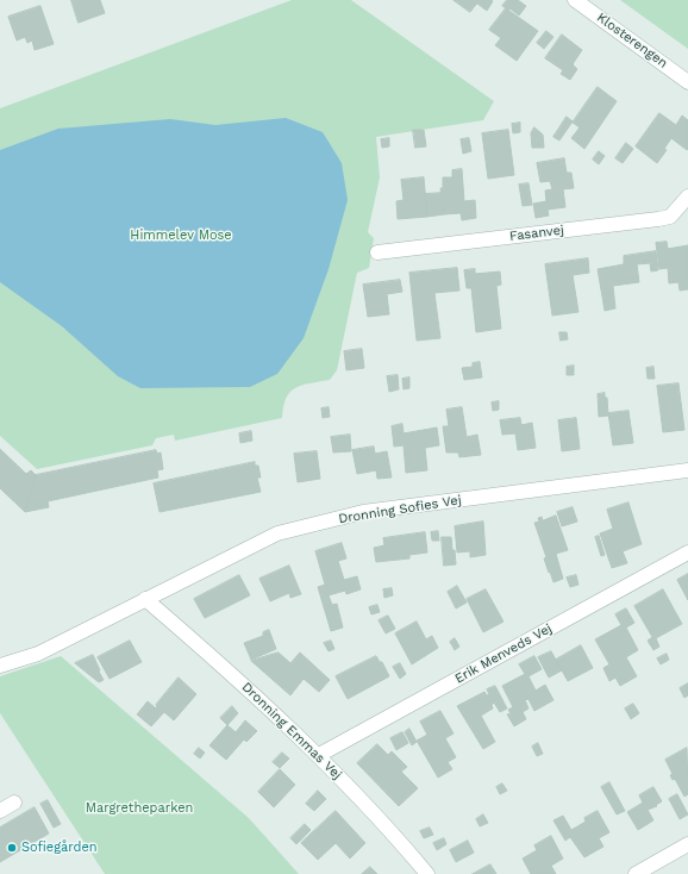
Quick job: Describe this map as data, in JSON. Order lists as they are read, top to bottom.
{
  "streets": {
    "street": [
      "Klosterengen",
      "Fasanvej",
      "Dronning Sofies Vej",
      "Erik Menveds Vej",
      "Dronning Emmas Vej"
    ]
  },
  "crossings": [
    ["Dronning Sofies Vej", "Dronning Emmas Vej"],
    ["Erik Menveds Vej", "Dronning Emmas Vej"]
  ],
  "parks": ["Himmelev Mose", "Margretheparken"],
  "places": ["Sofiegården"]
}
